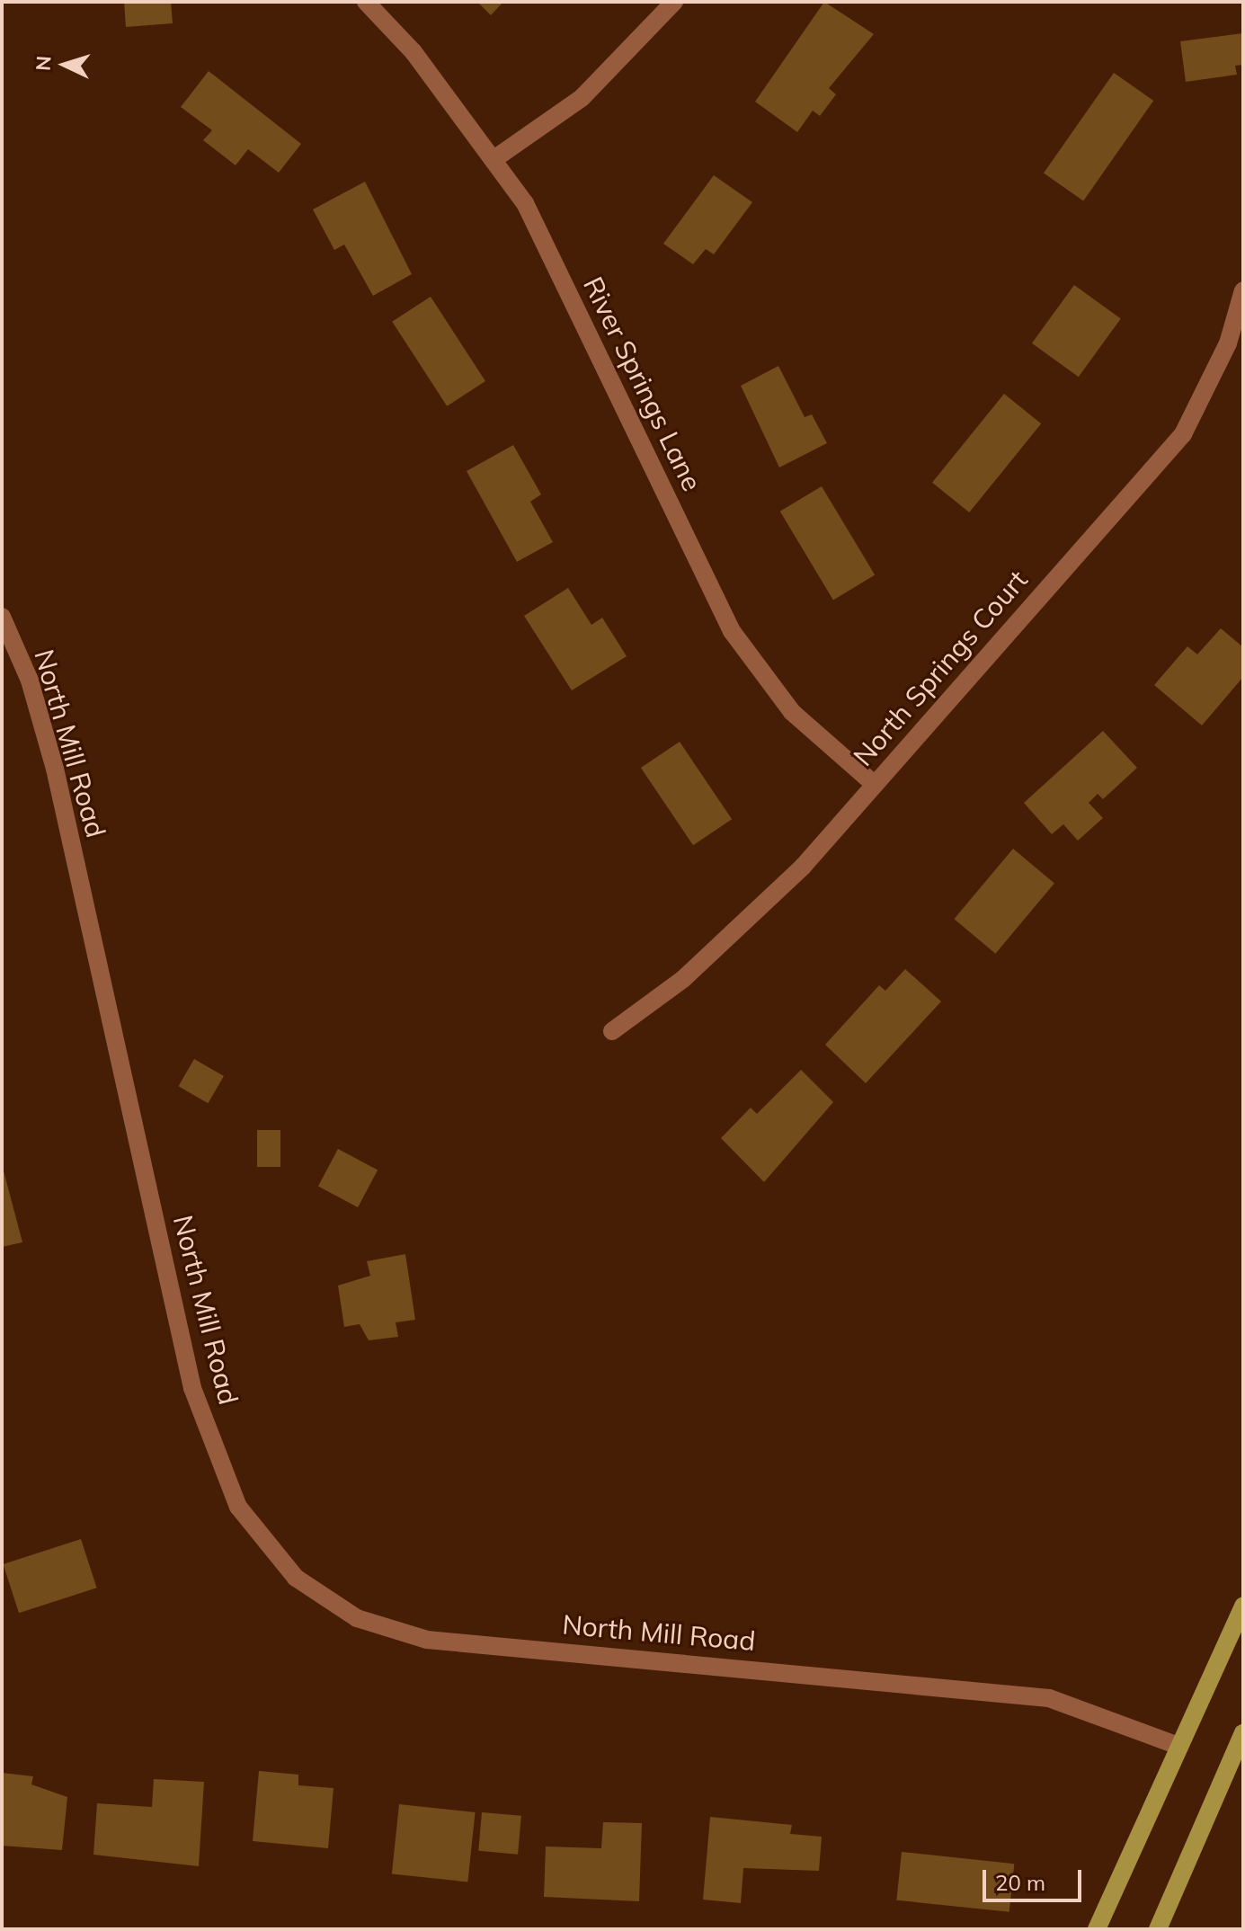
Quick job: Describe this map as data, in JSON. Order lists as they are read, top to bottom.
{
  "streets": {
    "street": ["River Springs Lane", "North Springs Court", "North Mill Road"]
  },
  "crossings": [
    ["River Springs Lane", "North Springs Court"]
  ],
  "scale_bar": "20 m",
  "north": "left"
}
